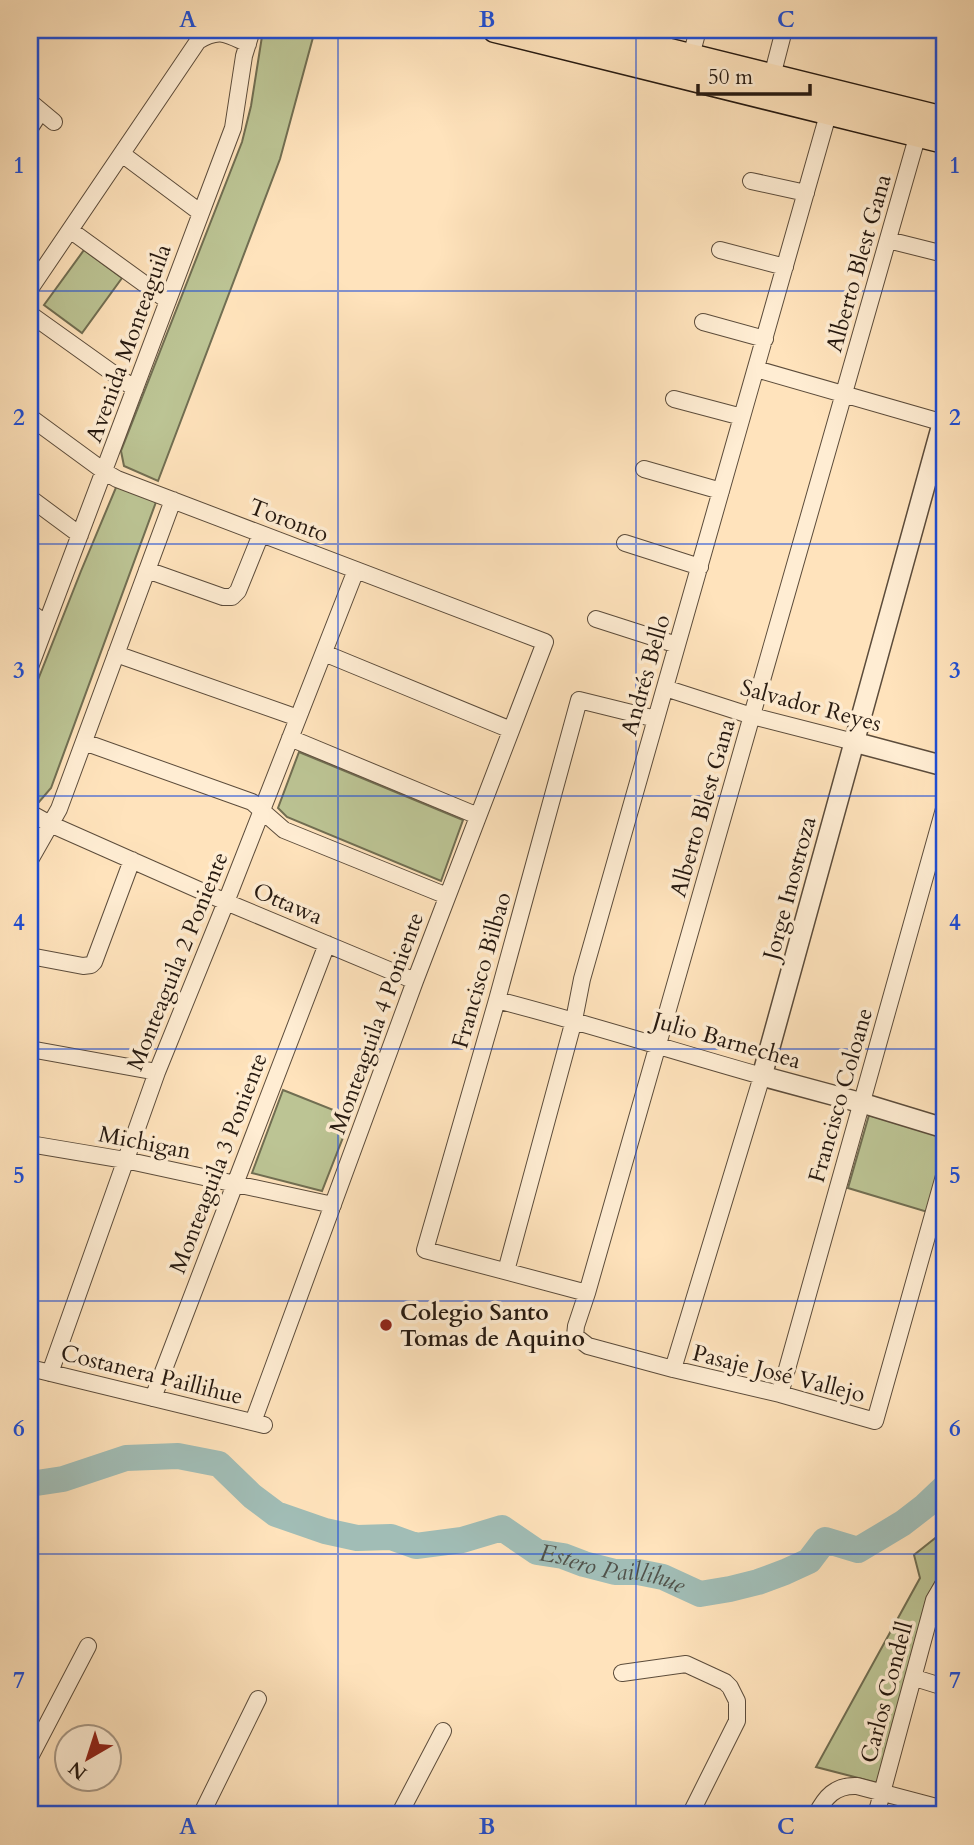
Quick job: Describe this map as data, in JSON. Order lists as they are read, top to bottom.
{
  "streets": {
    "street": [
      "Alberto Blest Gana",
      "Avenida Monteaguila",
      "Toronto",
      "Andrés Bello",
      "Salvador Reyes",
      "Jorge Inostroza",
      "Ottawa",
      "Monteaguila 2 Poniente",
      "Francisco Bilbao",
      "Monteaguila 4 Poniente",
      "Julio Barnechea",
      "Francisco Coloane",
      "Michigan",
      "Monteaguila 3 Poniente",
      "Pasaje José Vallejo",
      "Costanera Paillihue",
      "Carlos Condell"
    ]
  },
  "crossings": [
    ["Alberto Blest Gana", "Salvador Reyes"],
    ["Alberto Blest Gana", "Julio Barnechea"],
    ["Alberto Blest Gana", "Pasaje José Vallejo"],
    ["Avenida Monteaguila", "Toronto"],
    ["Toronto", "Monteaguila 2 Poniente"],
    ["Toronto", "Monteaguila 4 Poniente"],
    ["Andrés Bello", "Salvador Reyes"],
    ["Andrés Bello", "Francisco Bilbao"],
    ["Andrés Bello", "Julio Barnechea"],
    ["Salvador Reyes", "Jorge Inostroza"],
    ["Jorge Inostroza", "Julio Barnechea"],
    ["Jorge Inostroza", "Pasaje José Vallejo"],
    ["Ottawa", "Monteaguila 2 Poniente"],
    ["Ottawa", "Monteaguila 4 Poniente"],
    ["Ottawa", "Monteaguila 3 Poniente"],
    ["Monteaguila 2 Poniente", "Michigan"],
    ["Monteaguila 2 Poniente", "Costanera Paillihue"],
    ["Francisco Bilbao", "Julio Barnechea"],
    ["Monteaguila 4 Poniente", "Michigan"],
    ["Monteaguila 4 Poniente", "Costanera Paillihue"],
    ["Julio Barnechea", "Francisco Coloane"],
    ["Francisco Coloane", "Pasaje José Vallejo"],
    ["Michigan", "Monteaguila 3 Poniente"],
    ["Monteaguila 3 Poniente", "Costanera Paillihue"]
  ],
  "water": ["Estero Paillihue"],
  "places": ["Colegio Santo Tomas de Aquino"],
  "scale_bar": "50 m",
  "north": "bottom left",
  "grid": {
    "columns": ["A", "B", "C"],
    "rows": [
      "1",
      "2",
      "3",
      "4",
      "5",
      "6",
      "7"
    ]
  }
}
